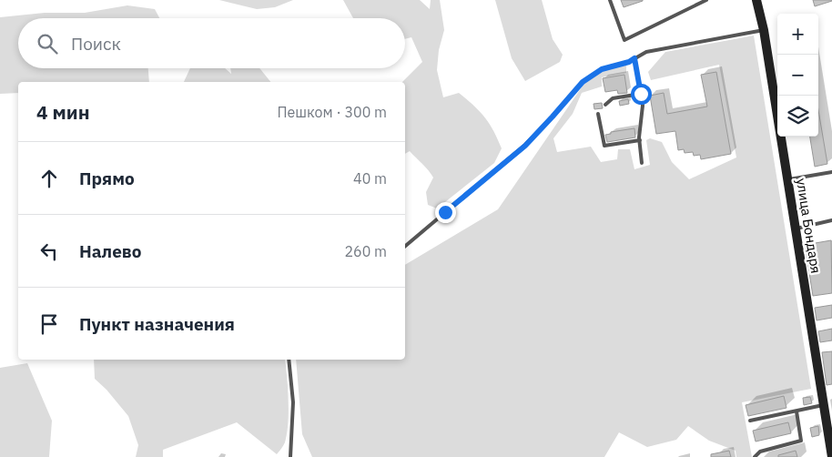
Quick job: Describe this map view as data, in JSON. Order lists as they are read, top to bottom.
{
  "streets": {
    "main road": ["улица Бондаря"]
  },
  "page": {
    "map_buttons": ["+", "−"],
    "search": "Поиск",
    "heading": ["4 мин", "Пешком · 300 m"],
    "list": [
      ["Прямо", "40 m"],
      ["Налево", "260 m"],
      "Пункт назначения"
    ]
  }
}
